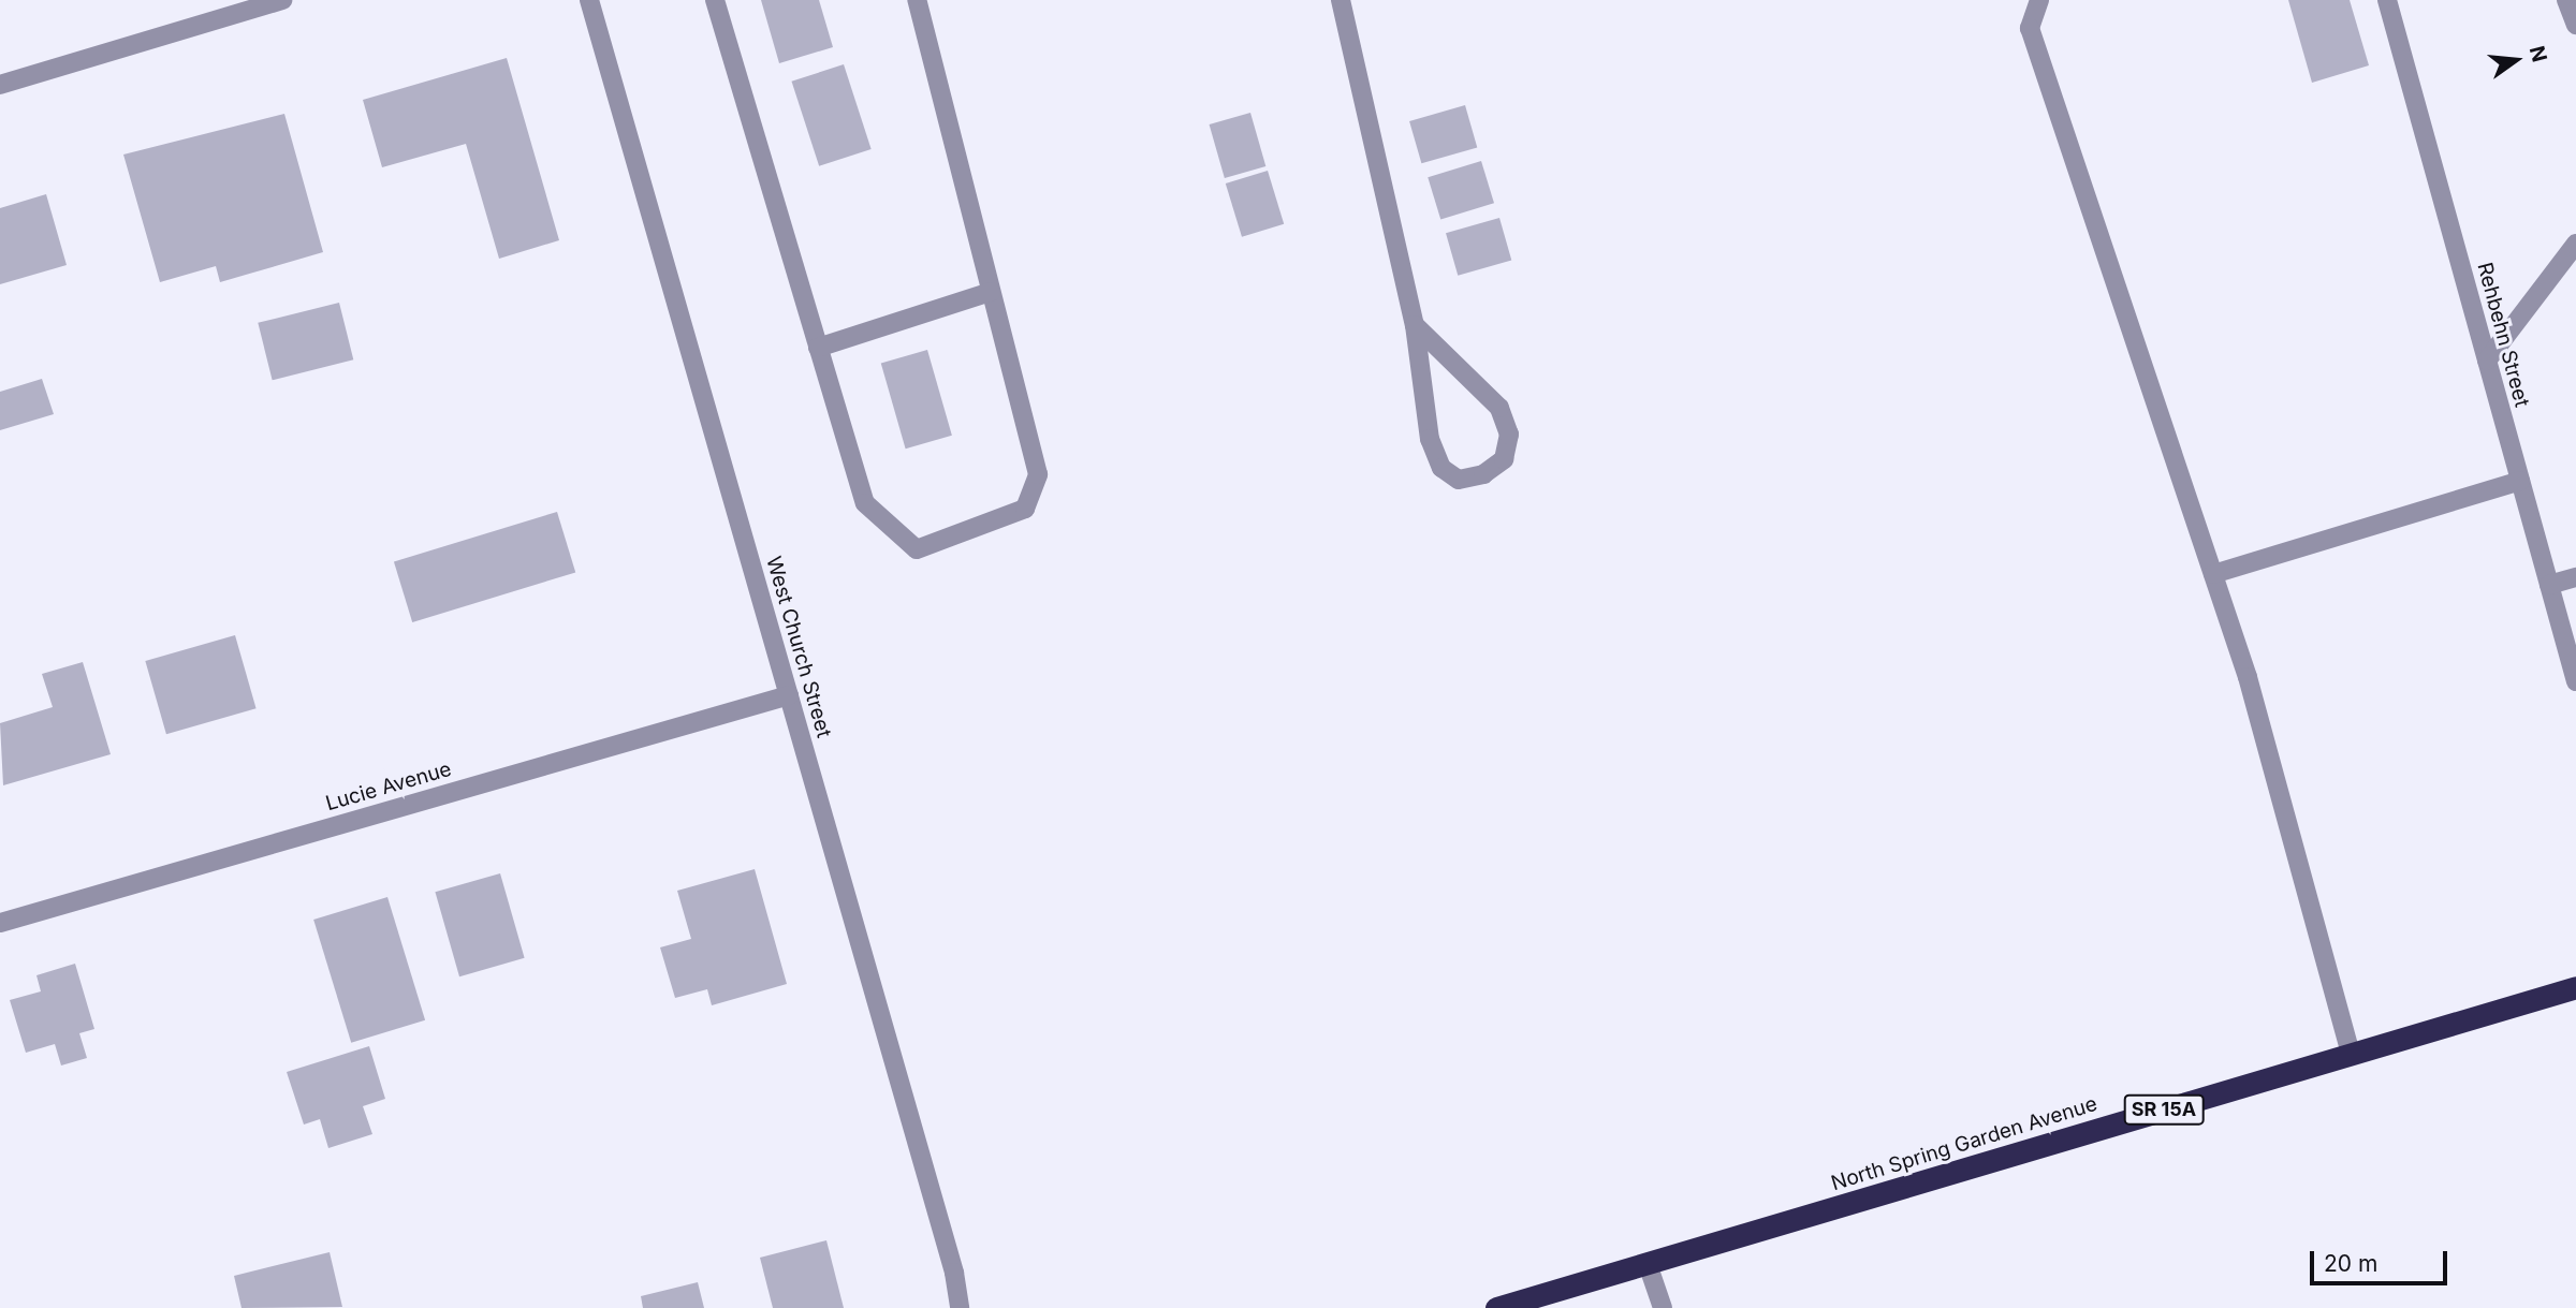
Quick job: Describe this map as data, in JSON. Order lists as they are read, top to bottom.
{
  "streets": {
    "highway": ["SR 15A", "North Spring Garden Avenue"],
    "street": ["Rehbehn Street", "West Church Street", "Lucie Avenue"]
  },
  "crossings": [
    ["West Church Street", "Lucie Avenue"]
  ],
  "scale_bar": "20 m",
  "north": "right"
}
